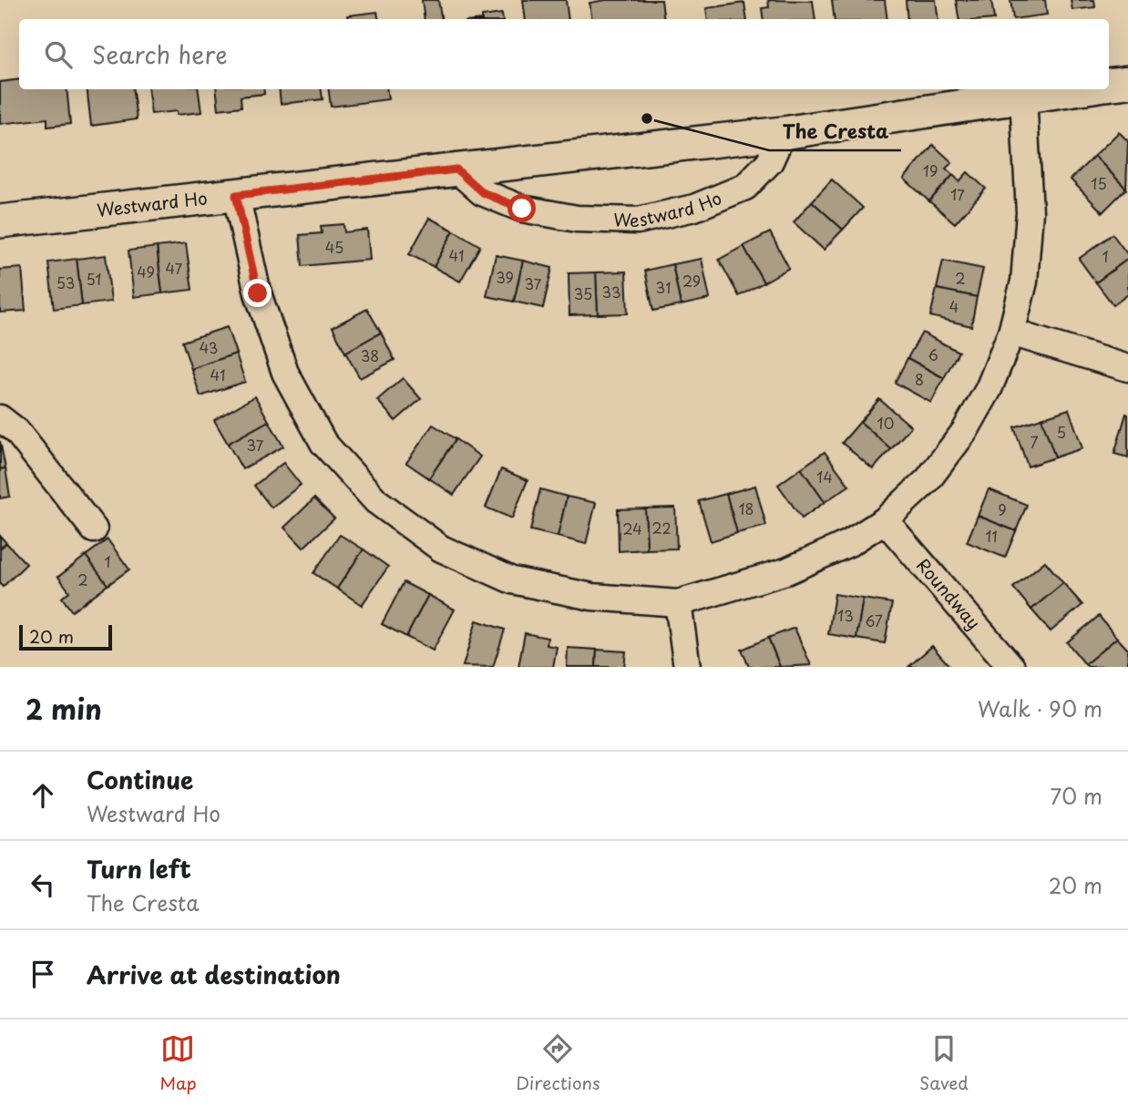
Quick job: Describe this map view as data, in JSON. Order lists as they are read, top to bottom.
{
  "streets": {
    "street": ["Westward Ho", "Roundway"]
  },
  "places": ["The Cresta"],
  "house_numbers": [
    "19",
    "15",
    "17",
    "45",
    "41",
    "1",
    "47",
    "49",
    "39",
    "2",
    "51",
    "29",
    "53",
    "37",
    "31",
    "33",
    "35",
    "4",
    "43",
    "6",
    "38",
    "41",
    "8",
    "10",
    "5",
    "7",
    "37",
    "14",
    "18",
    "9",
    "22",
    "24",
    "11",
    "1",
    "2",
    "13",
    "67"
  ],
  "scale_bar": "20 m",
  "page": {
    "search": "Search here",
    "scale": "20 m",
    "heading": ["2 min", "Walk · 90 m"],
    "list": [
      ["Continue", "Westward Ho", "70 m"],
      ["Turn left", "The Cresta", "20 m"],
      "Arrive at destination"
    ],
    "nav": ["Map", "Directions", "Saved"]
  }
}
